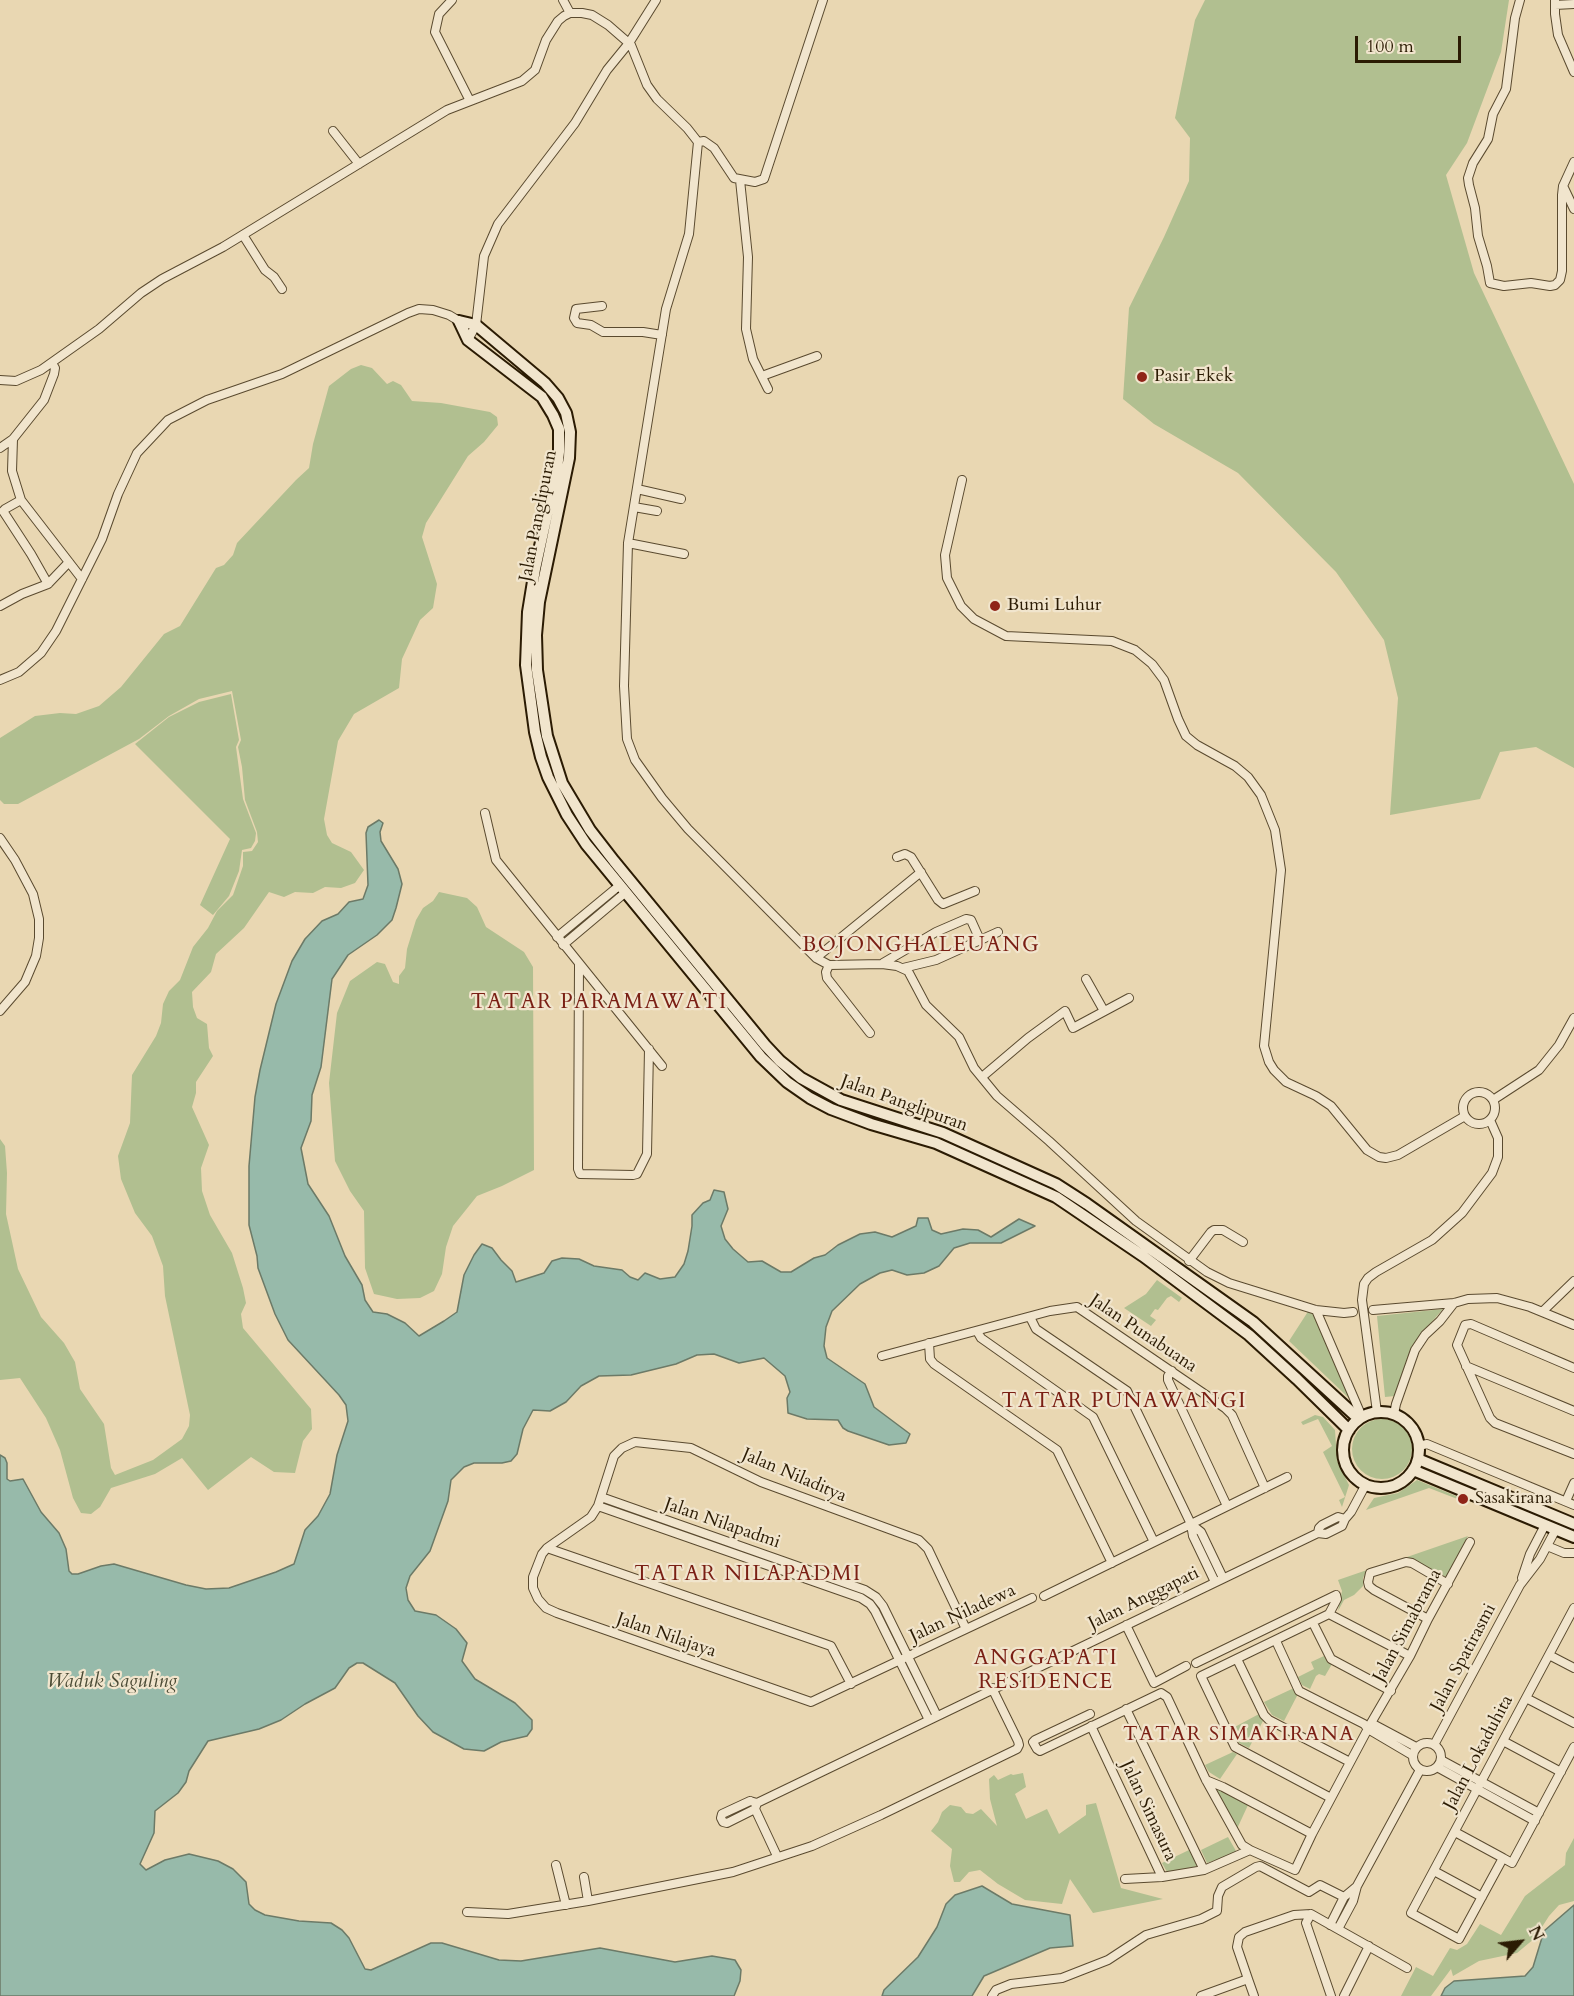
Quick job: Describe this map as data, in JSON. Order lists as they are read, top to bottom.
{
  "streets": {
    "main road": ["Jalan Panglipuran"],
    "street": [
      "Jalan Punabuana",
      "Jalan Niladitya",
      "Jalan Nilapadmi",
      "Jalan Anggapati",
      "Jalan Niladewa",
      "Jalan Simabrama",
      "Jalan Nilajaya",
      "Jalan Spatirasmi",
      "Jalan Lokaduhita",
      "Jalan Simasura"
    ]
  },
  "crossings": [
    ["Jalan Panglipuran", "Jalan Anggapati"],
    ["Jalan Niladitya", "Jalan Nilapadmi"],
    ["Jalan Niladitya", "Jalan Niladewa"],
    ["Jalan Niladitya", "Jalan Nilajaya"],
    ["Jalan Nilapadmi", "Jalan Anggapati"],
    ["Jalan Nilapadmi", "Jalan Niladewa"],
    ["Jalan Nilapadmi", "Jalan Nilajaya"],
    ["Jalan Niladewa", "Jalan Nilajaya"]
  ],
  "districts": [
    "BOJONGHALEUANG",
    "TATAR PARAMAWATI",
    "TATAR PUNAWANGI",
    "TATAR NILAPADMI",
    "ANGGAPATI RESIDENCE",
    "TATAR SIMAKIRANA"
  ],
  "water": ["Waduk Saguling"],
  "places": ["Pasir Ekek", "Bumi Luhur", "Sasakirana"],
  "scale_bar": "100 m",
  "north": "top right"
}
